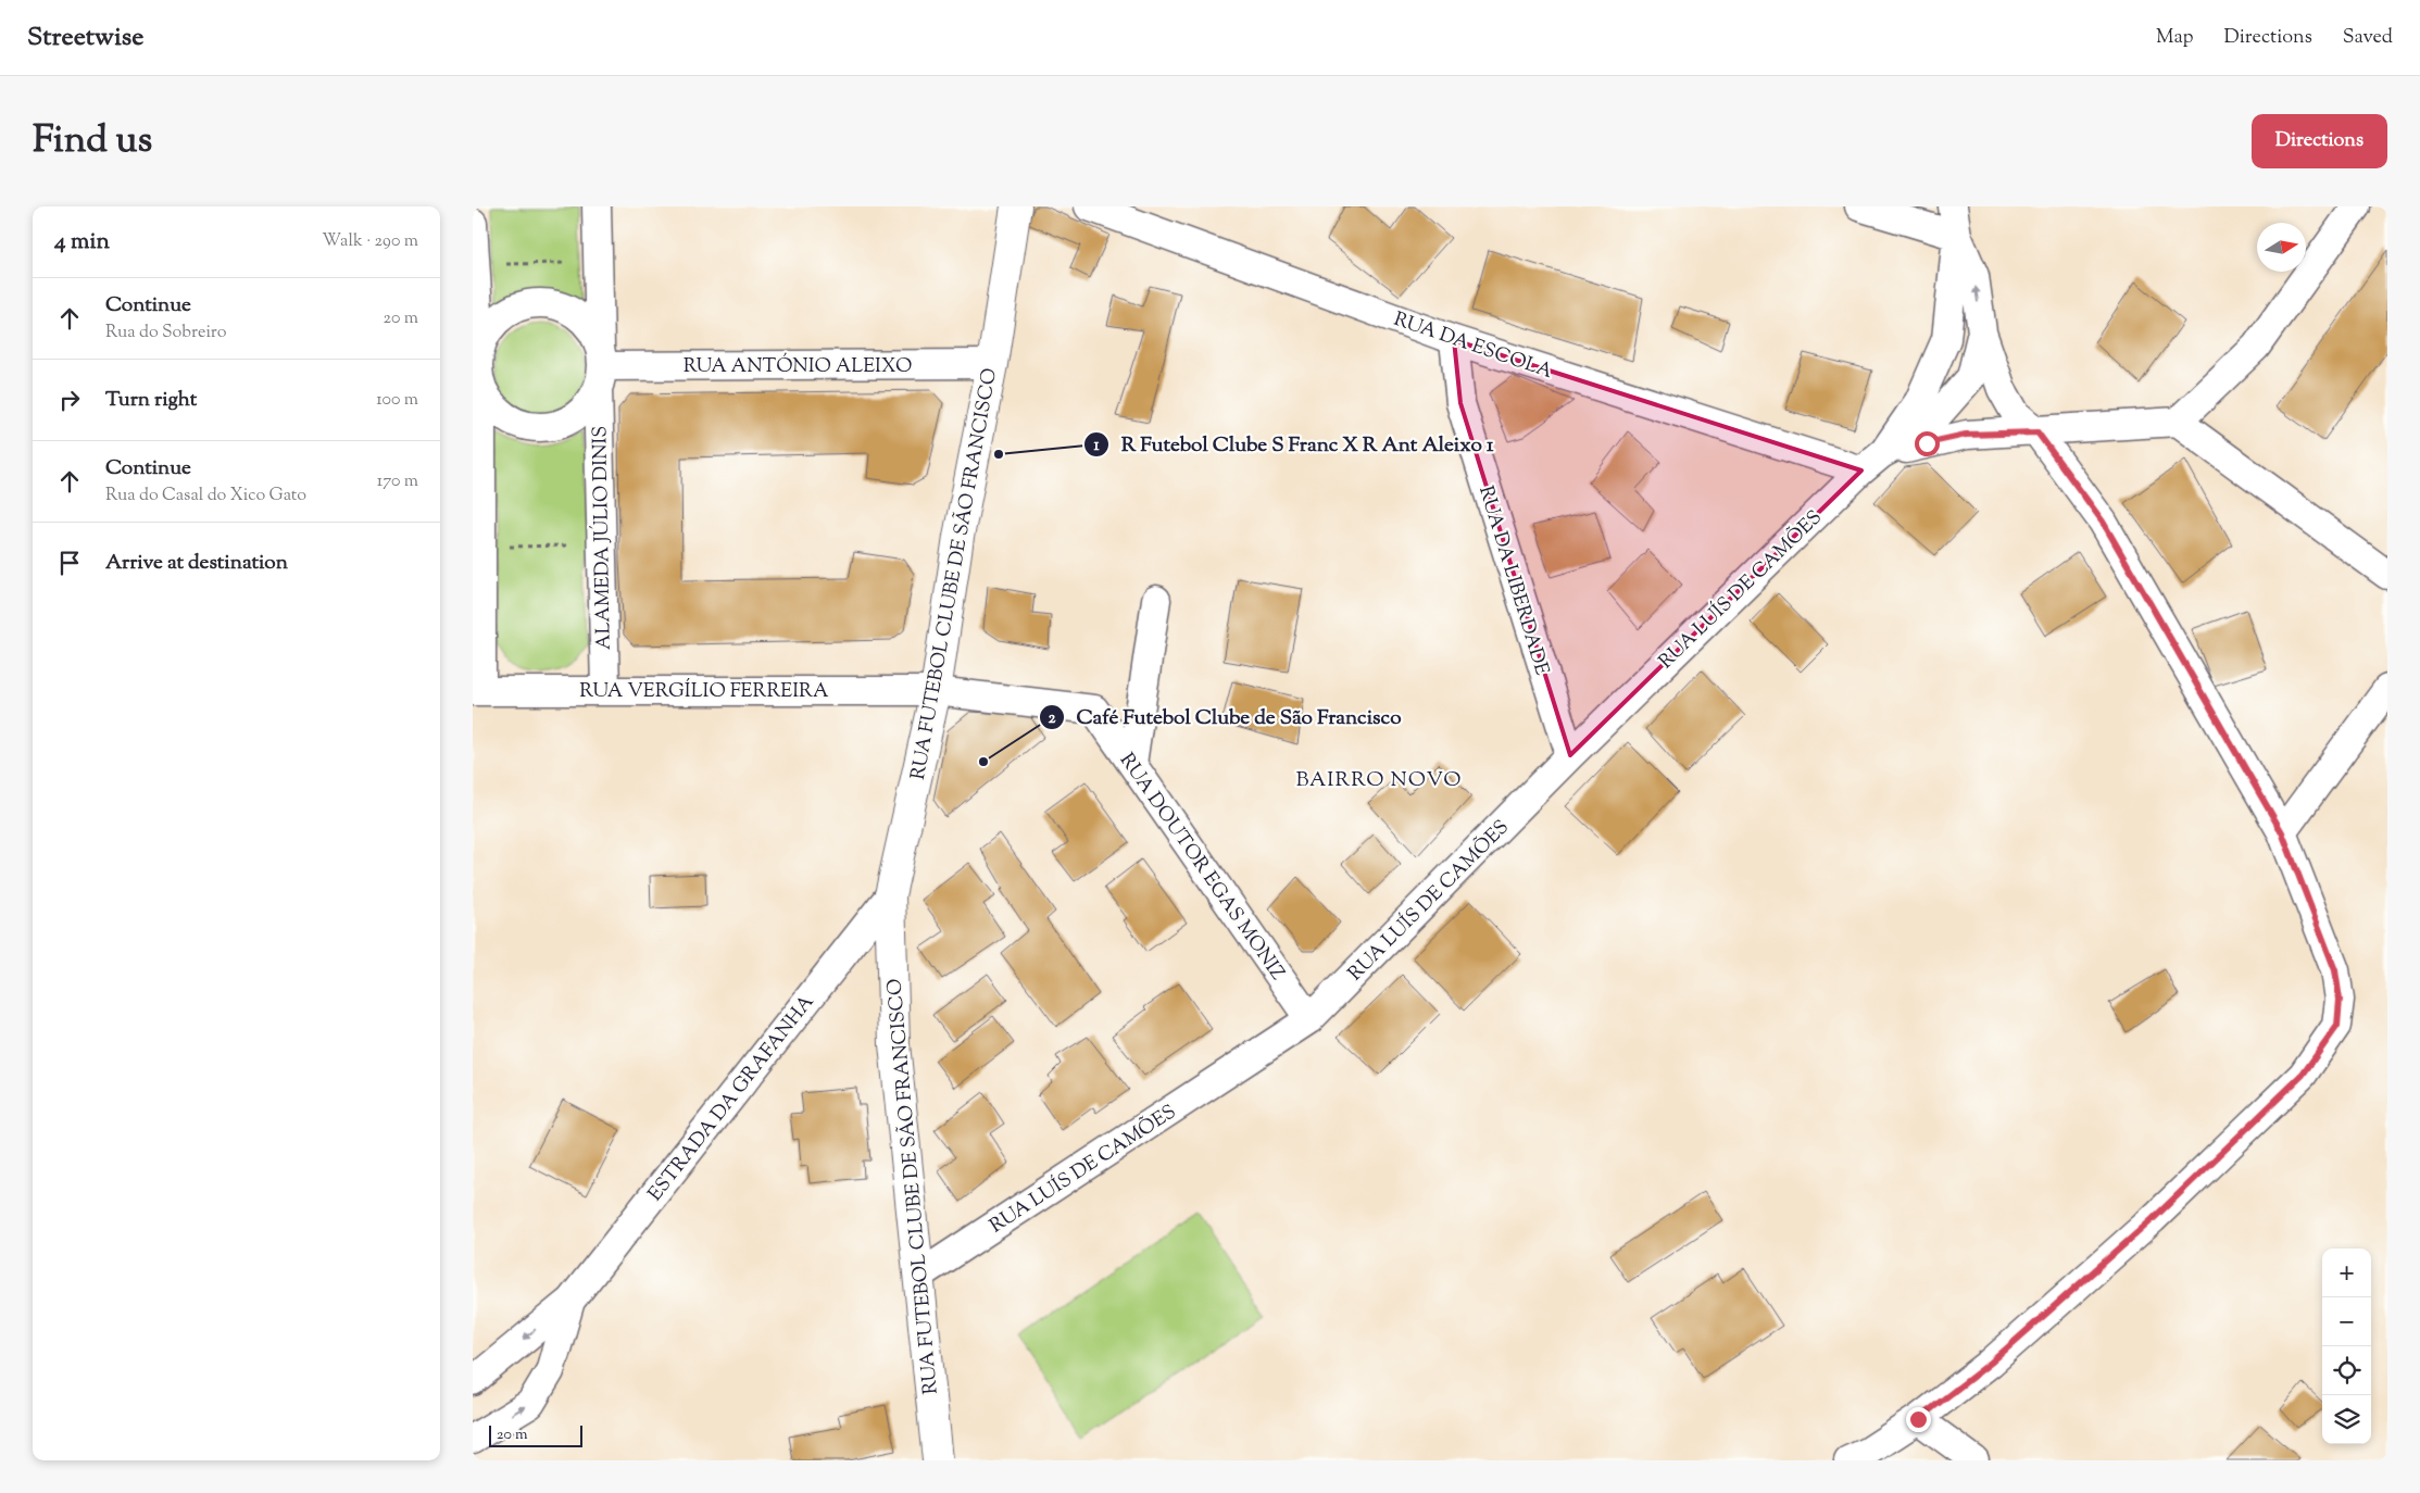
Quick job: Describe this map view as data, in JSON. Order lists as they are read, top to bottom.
{
  "streets": {
    "street": [
      "RUA DA ESCOLA",
      "RUA ANTÓNIO ALEIXO",
      "ALAMEDA JÚLIO DINIS",
      "RUA FUTEBOL CLUBE DE SÃO FRANCISCO",
      "RUA DA LIBERDADE",
      "RUA LUÍS DE CAMÕES",
      "RUA VERGÍLIO FERREIRA",
      "RUA DOUTOR EGAS MONIZ",
      "ESTRADA DA GRAFANHA"
    ]
  },
  "crossings": [
    ["RUA DA ESCOLA", "RUA DA LIBERDADE"],
    ["RUA DA ESCOLA", "RUA LUÍS DE CAMÕES"],
    ["RUA ANTÓNIO ALEIXO", "ALAMEDA JÚLIO DINIS"],
    ["RUA ANTÓNIO ALEIXO", "RUA FUTEBOL CLUBE DE SÃO FRANCISCO"],
    ["ALAMEDA JÚLIO DINIS", "RUA VERGÍLIO FERREIRA"],
    ["RUA FUTEBOL CLUBE DE SÃO FRANCISCO", "RUA LUÍS DE CAMÕES"],
    ["RUA FUTEBOL CLUBE DE SÃO FRANCISCO", "RUA VERGÍLIO FERREIRA"],
    ["RUA FUTEBOL CLUBE DE SÃO FRANCISCO", "RUA DOUTOR EGAS MONIZ"],
    ["RUA FUTEBOL CLUBE DE SÃO FRANCISCO", "ESTRADA DA GRAFANHA"],
    ["RUA DA LIBERDADE", "RUA LUÍS DE CAMÕES"],
    ["RUA LUÍS DE CAMÕES", "RUA DOUTOR EGAS MONIZ"],
    ["RUA VERGÍLIO FERREIRA", "RUA DOUTOR EGAS MONIZ"]
  ],
  "districts": ["BAIRRO NOVO"],
  "places": ["R Futebol Clube S Franc X R Ant Aleixo 1", "Café Futebol Clube de São Francisco"],
  "scale_bar": "20 m",
  "north": "right",
  "page": {
    "header": "Streetwise",
    "nav": ["Map", "Directions", "Saved"],
    "title": "Find us",
    "buttons": "Directions",
    "heading": ["4 min", "Walk · 290 m"],
    "list": [
      ["Continue", "Rua do Sobreiro", "20 m"],
      ["Turn right", "100 m"],
      ["Continue", "Rua do Casal do Xico Gato", "170 m"],
      "Arrive at destination"
    ],
    "map_buttons": ["+", "−"],
    "scale": "20 m"
  }
}
